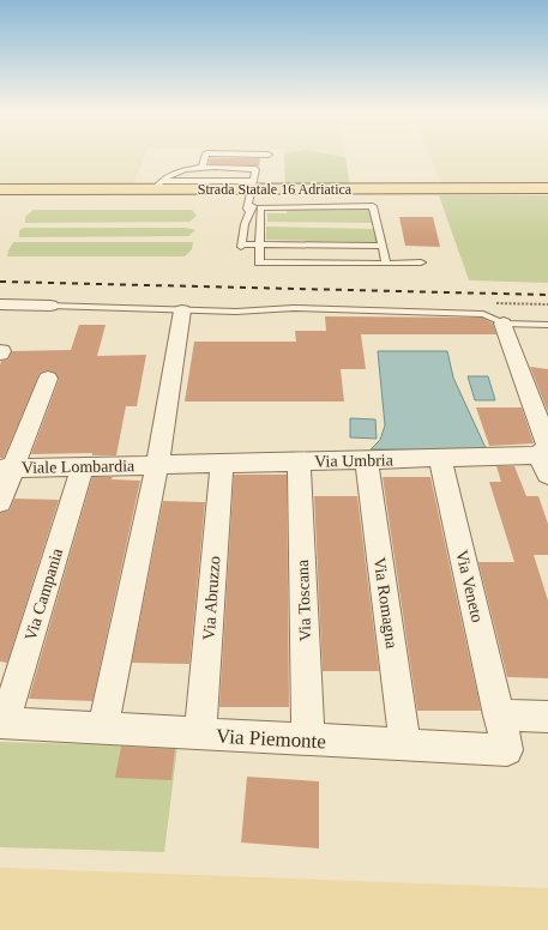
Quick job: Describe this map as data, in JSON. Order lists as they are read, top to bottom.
{
  "streets": {
    "main road": ["Strada Statale 16 Adriatica"],
    "street": [
      "Via Umbria",
      "Viale Lombardia",
      "Via Veneto",
      "Via Campania",
      "Via Abruzzo",
      "Via Toscana",
      "Via Romagna",
      "Via Piemonte"
    ]
  },
  "crossings": [
    ["Via Umbria", "Viale Lombardia"],
    ["Via Umbria", "Via Veneto"],
    ["Via Umbria", "Via Abruzzo"],
    ["Via Umbria", "Via Toscana"],
    ["Via Umbria", "Via Romagna"],
    ["Viale Lombardia", "Via Campania"],
    ["Via Veneto", "Via Piemonte"],
    ["Via Campania", "Via Piemonte"],
    ["Via Abruzzo", "Via Piemonte"],
    ["Via Toscana", "Via Piemonte"],
    ["Via Romagna", "Via Piemonte"]
  ]
}
